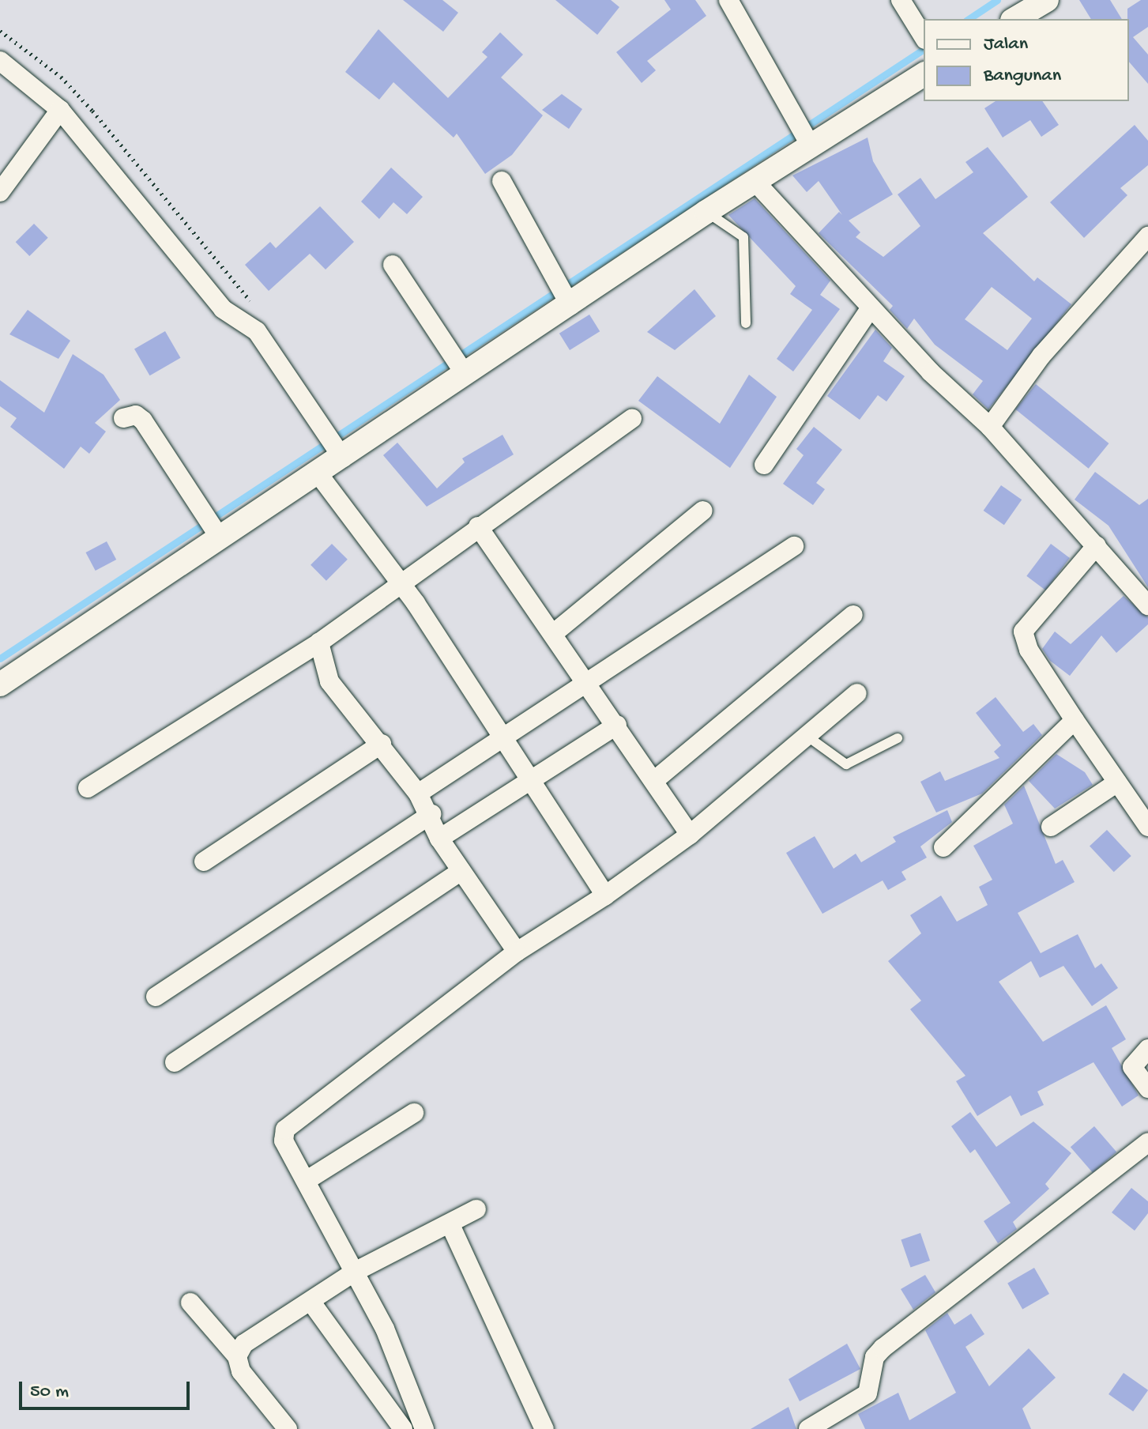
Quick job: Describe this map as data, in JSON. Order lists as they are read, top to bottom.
{
  "legend": ["Jalan", "Bangunan"],
  "scale_bar": "50 m"
}
